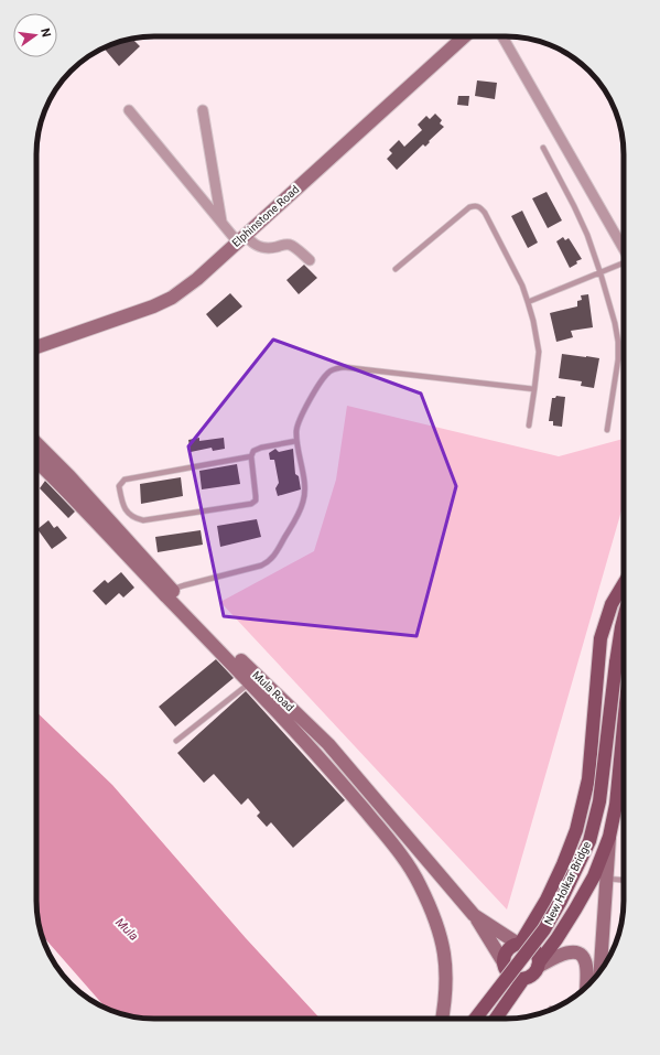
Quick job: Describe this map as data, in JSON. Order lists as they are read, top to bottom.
{
  "streets": {
    "main road": ["Elphinstone Road", "Mula Road", "New Holkar Bridge"]
  },
  "water": ["Mula"],
  "north": "right"
}
